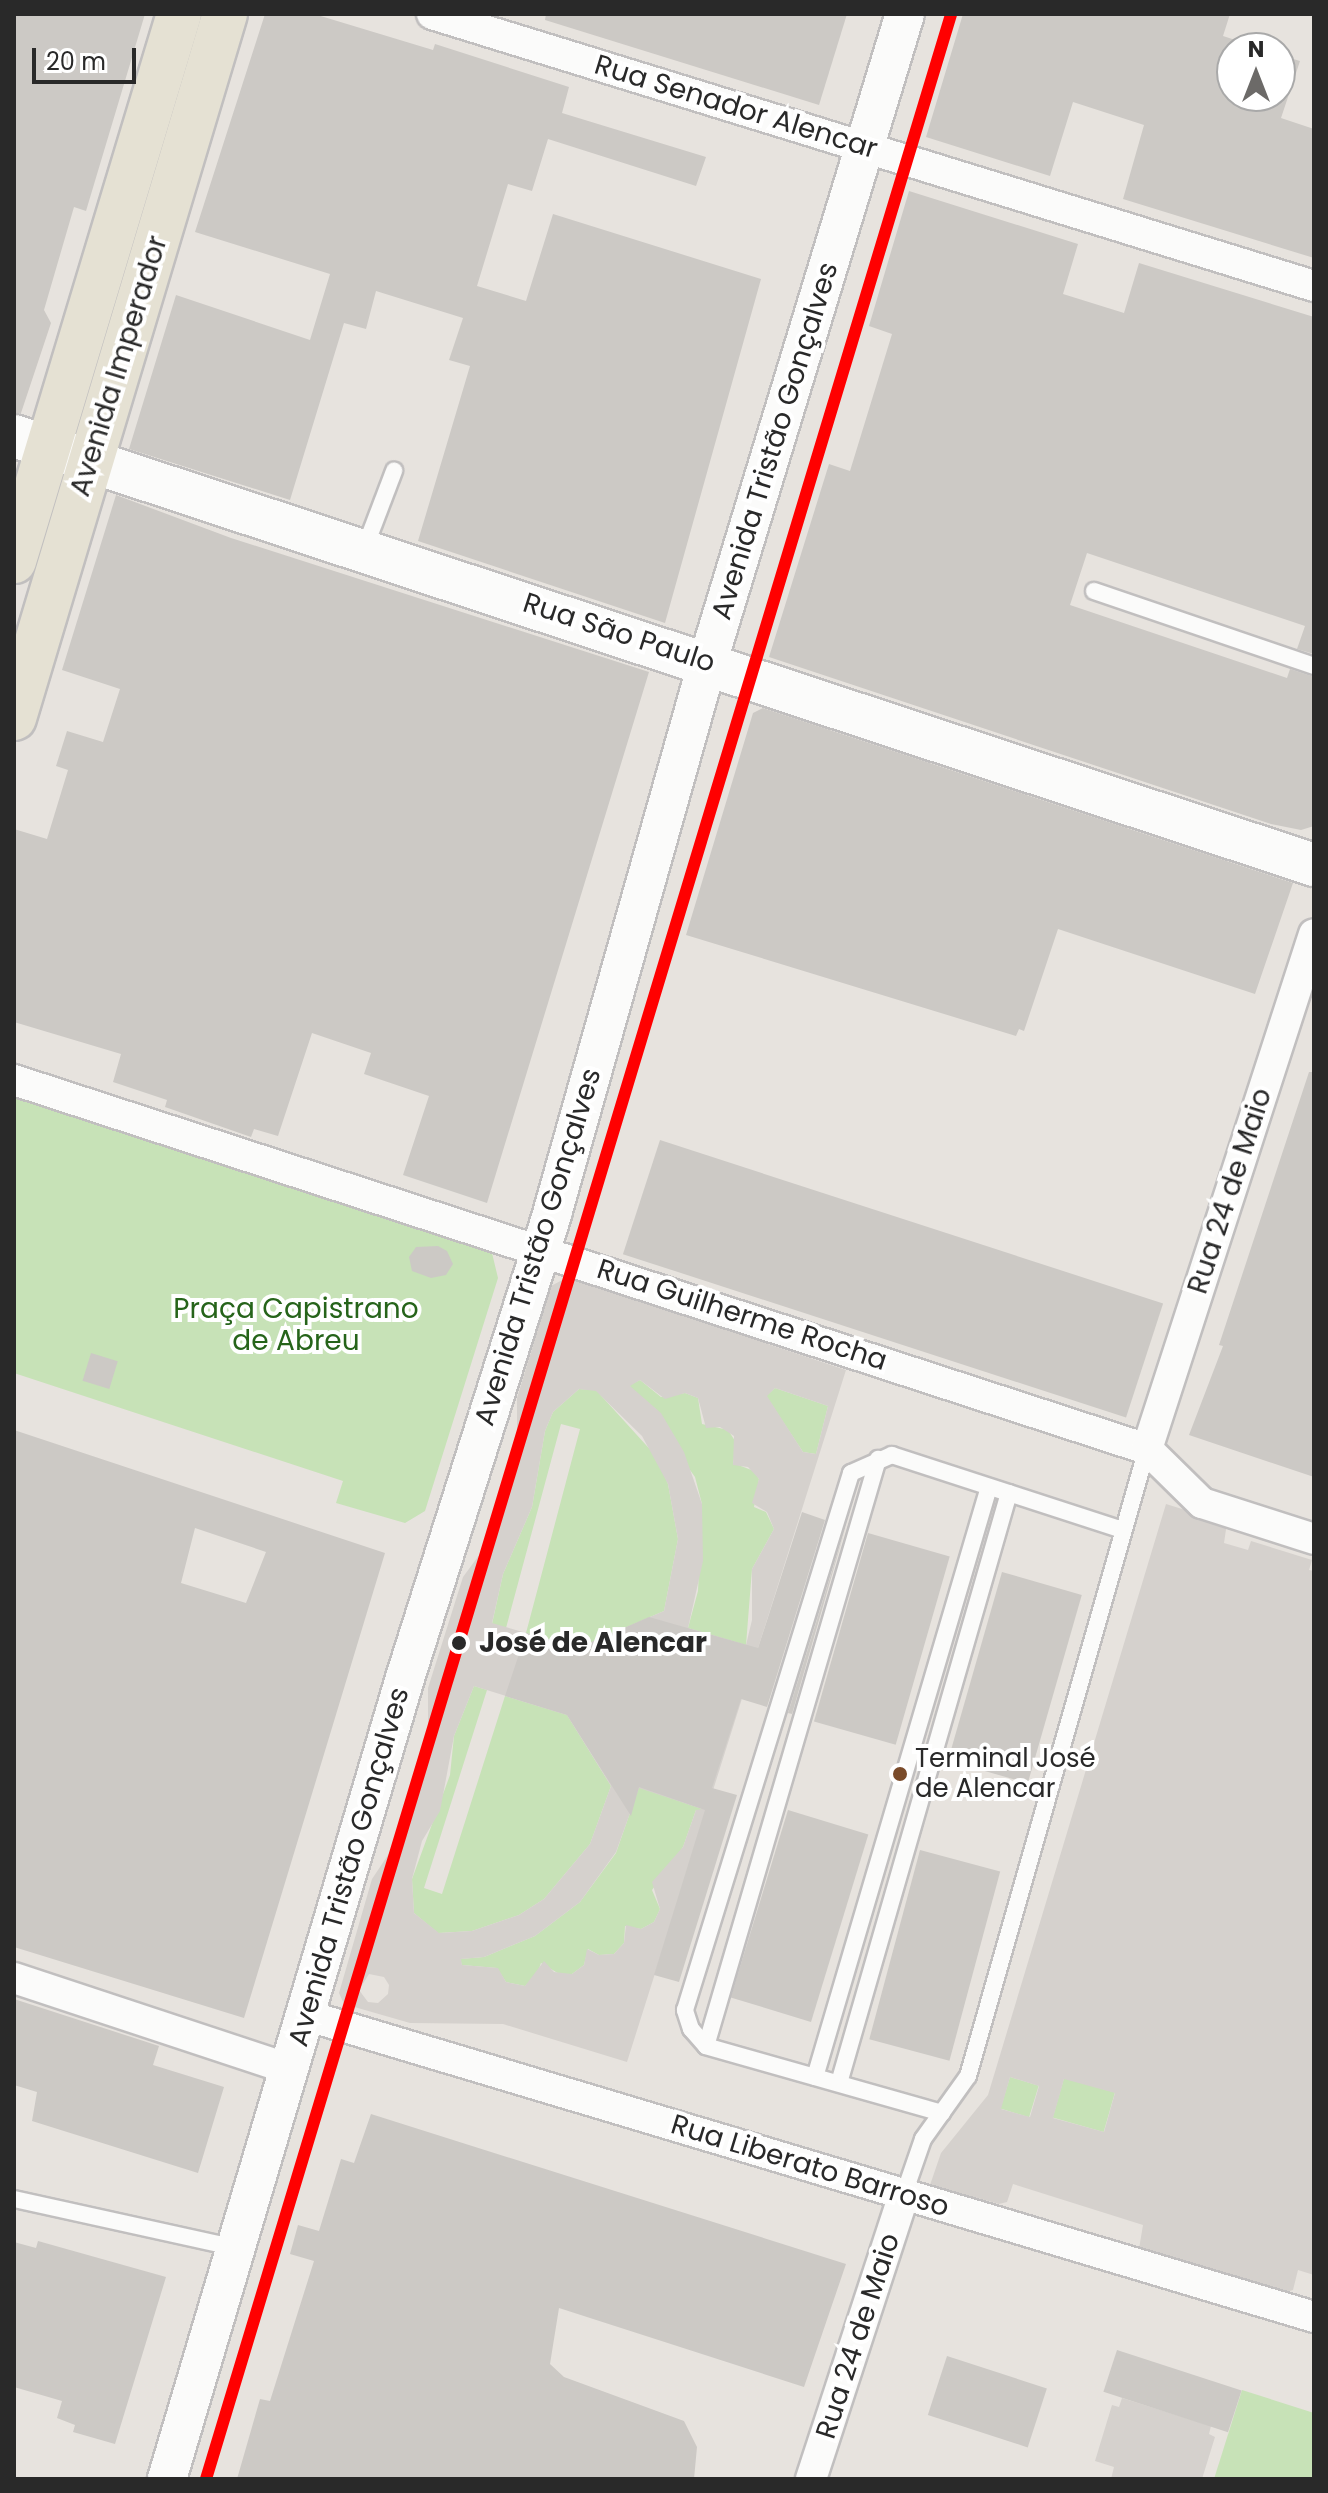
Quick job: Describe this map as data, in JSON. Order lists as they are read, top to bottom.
{
  "streets": {
    "main road": ["Avenida Imperador", "Rua São Paulo"],
    "street": [
      "Rua Senador Alencar",
      "Avenida Tristão Gonçalves",
      "Rua 24 de Maio",
      "Rua Guilherme Rocha",
      "Rua Liberato Barroso"
    ]
  },
  "crossings": [
    ["Rua Senador Alencar", "Avenida Tristão Gonçalves"],
    ["Avenida Imperador", "Rua São Paulo"],
    ["Avenida Tristão Gonçalves", "Rua São Paulo"],
    ["Avenida Tristão Gonçalves", "Rua Guilherme Rocha"],
    ["Avenida Tristão Gonçalves", "Rua Liberato Barroso"],
    ["Rua 24 de Maio", "Rua Guilherme Rocha"],
    ["Rua 24 de Maio", "Rua Liberato Barroso"]
  ],
  "parks": ["Praça Capistrano de Abreu"],
  "places": ["José de Alencar", "Terminal José de Alencar"],
  "scale_bar": "20 m",
  "north": "top"
}
